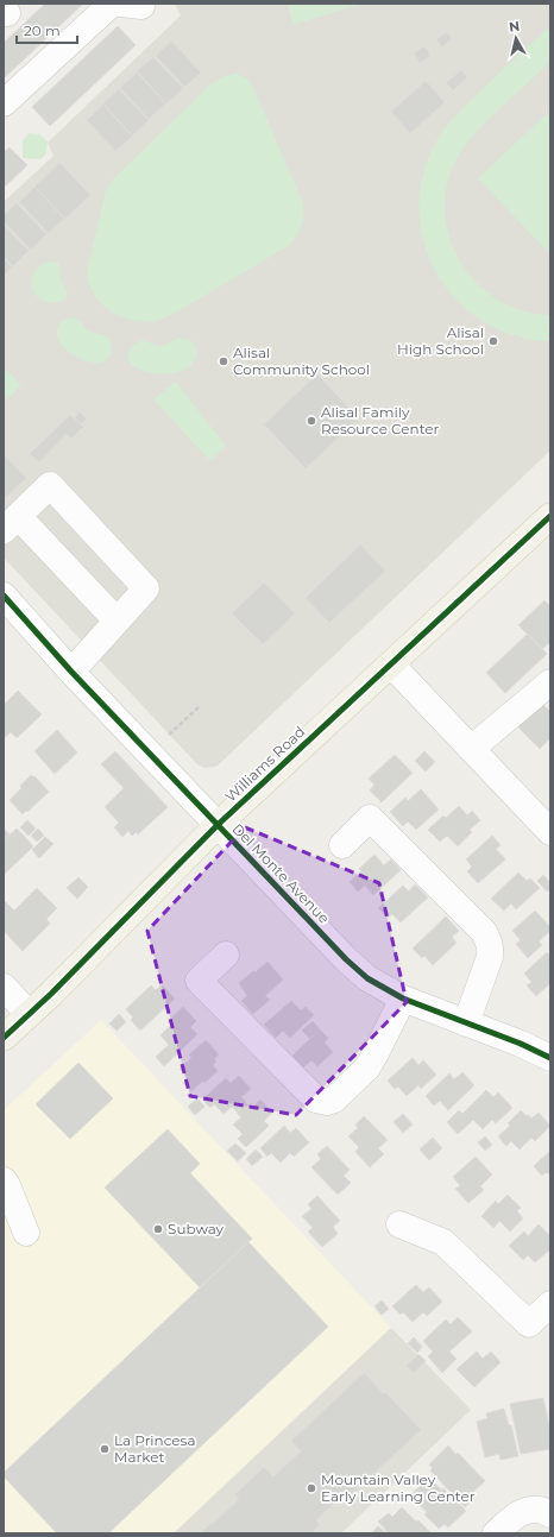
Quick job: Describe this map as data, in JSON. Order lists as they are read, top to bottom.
{
  "streets": {
    "main road": ["Williams Road"],
    "street": ["Del Monte Avenue"]
  },
  "crossings": [
    ["Williams Road", "Del Monte Avenue"]
  ],
  "places": [
    "Alisal High School",
    "Alisal Community School",
    "Alisal Family Resource Center",
    "Subway",
    "La Princesa Market",
    "Mountain Valley Early Learning Center"
  ],
  "scale_bar": "20 m",
  "north": "top"
}
